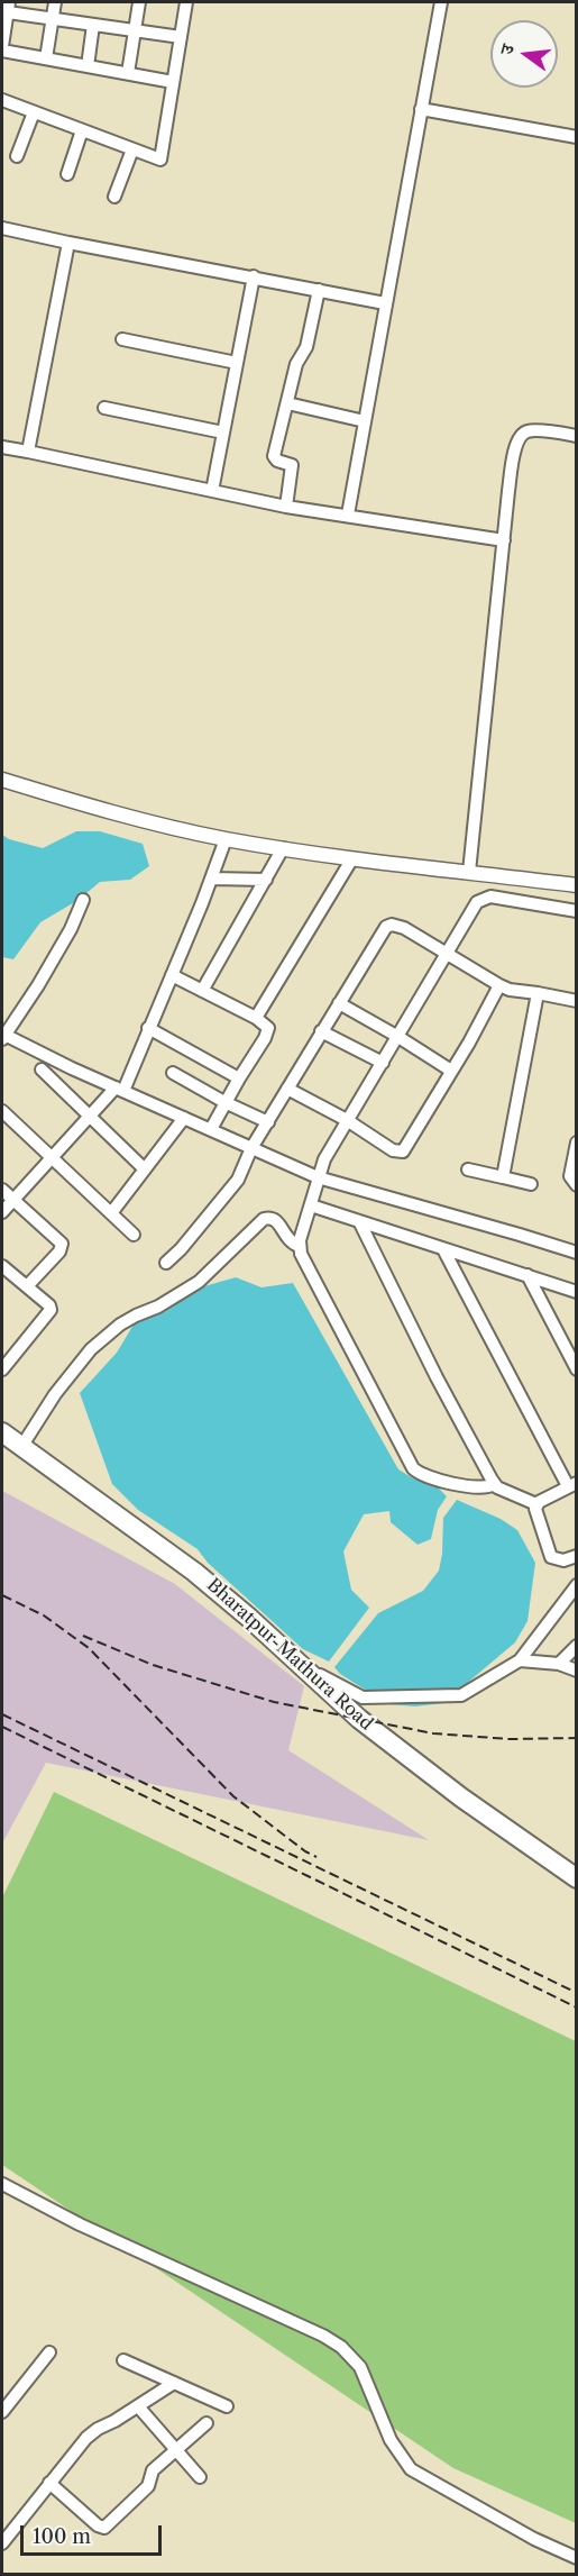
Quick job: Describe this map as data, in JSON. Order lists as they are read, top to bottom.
{
  "streets": {
    "highway": ["Bharatpur-Mathura Road"]
  },
  "scale_bar": "100 m",
  "north": "left"
}
